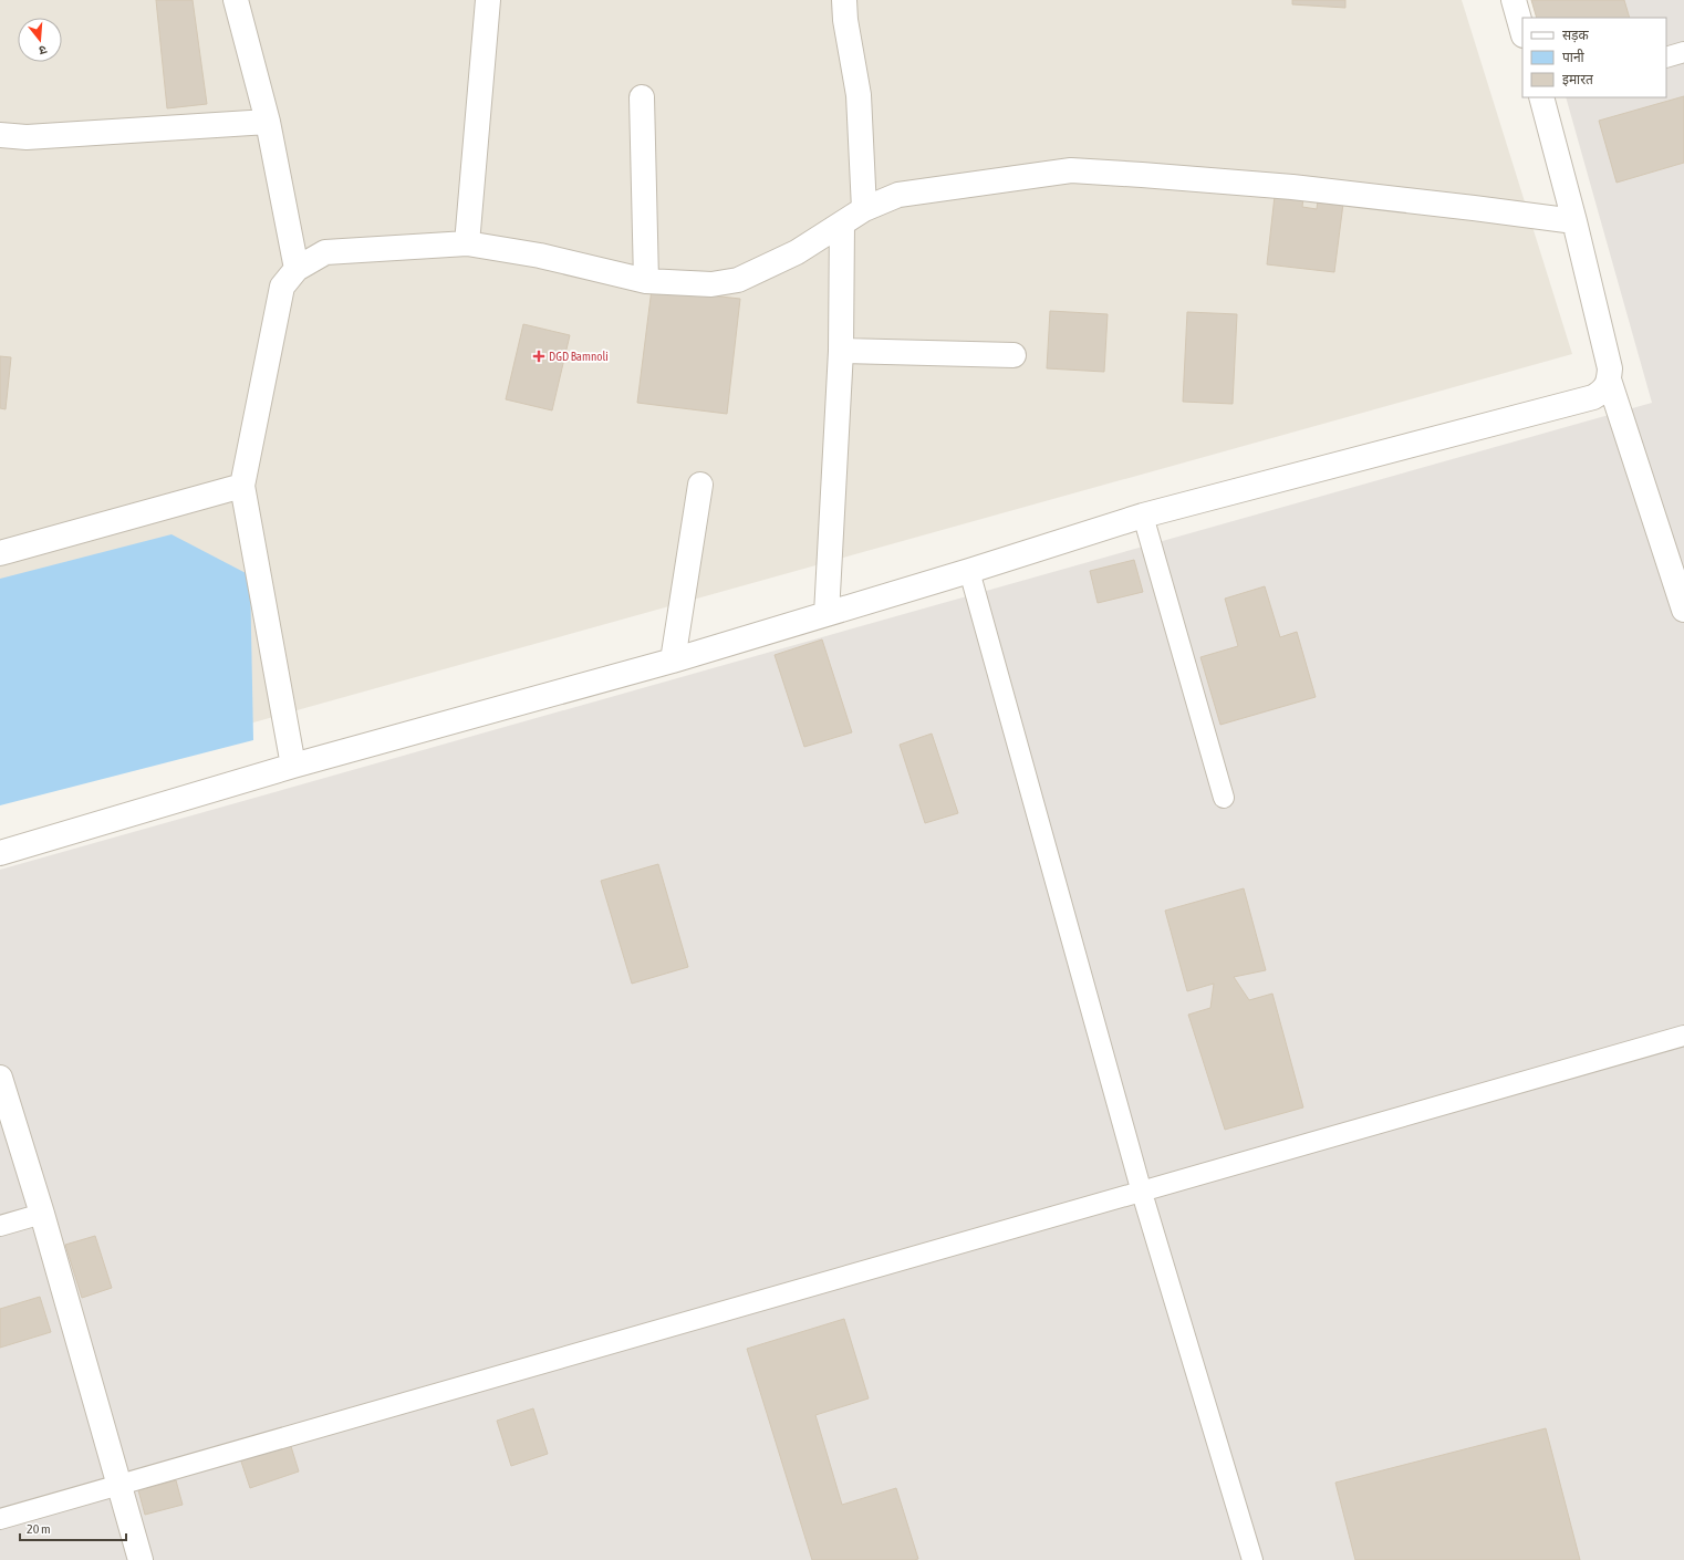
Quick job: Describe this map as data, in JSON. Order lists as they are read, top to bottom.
{
  "places": {
    "health": ["DGD Bamnoli"]
  },
  "legend": ["सड़क", "पानी", "इमारत"],
  "scale_bar": "20 m",
  "north": "bottom"
}
